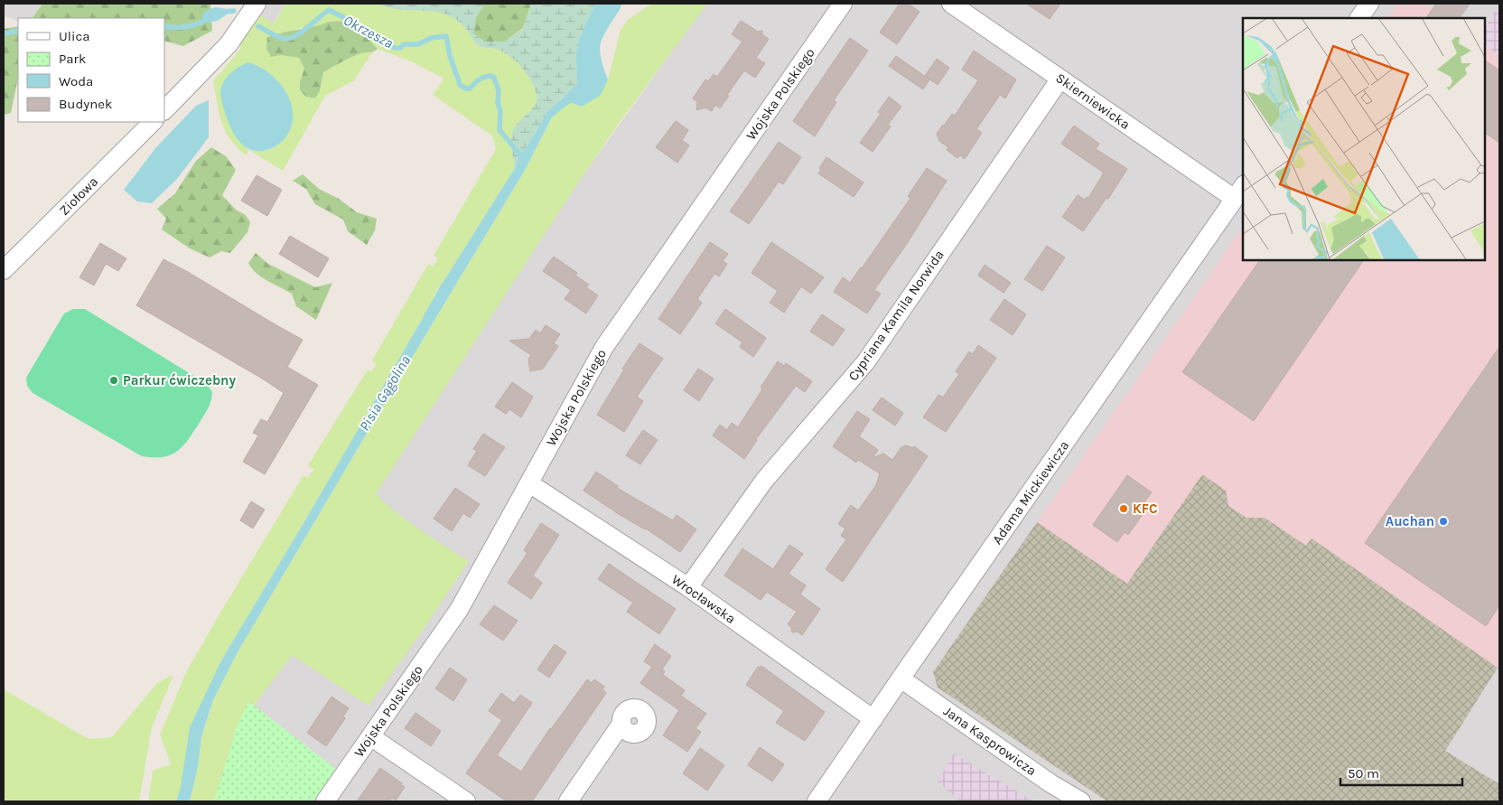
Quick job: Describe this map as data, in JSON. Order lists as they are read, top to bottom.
{
  "streets": {
    "street": [
      "Wojska Polskiego",
      "Skierniewicka",
      "Ziołowa",
      "Cypriana Kamila Norwida",
      "Adama Mickiewicza",
      "Wrocławska",
      "Jana Kasprowicza"
    ]
  },
  "crossings": [
    ["Wojska Polskiego", "Wrocławska"],
    ["Skierniewicka", "Cypriana Kamila Norwida"],
    ["Skierniewicka", "Adama Mickiewicza"],
    ["Cypriana Kamila Norwida", "Wrocławska"],
    ["Adama Mickiewicza", "Wrocławska"],
    ["Adama Mickiewicza", "Jana Kasprowicza"]
  ],
  "water": ["Okrzesza", "Pisia Gągolina"],
  "places": ["Parkur ćwiczebny", "KFC", "Auchan"],
  "legend": [
    "Ulica",
    "Park",
    "Woda",
    "Budynek"
  ],
  "scale_bar": "50 m"
}
